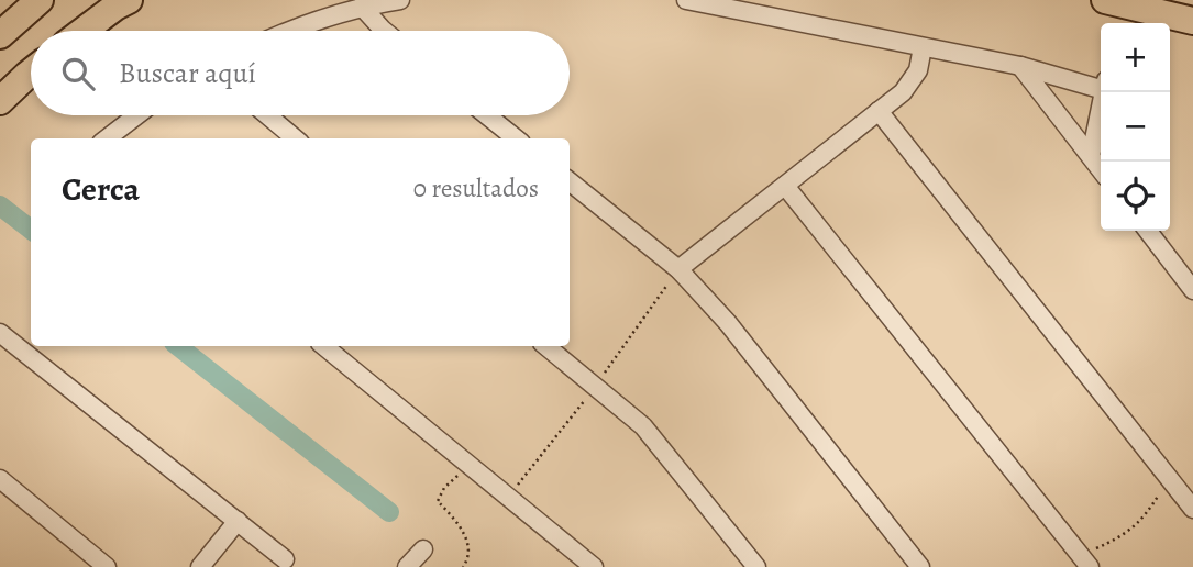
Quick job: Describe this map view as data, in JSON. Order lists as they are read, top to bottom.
{
  "page": {
    "map_buttons": ["+", "−"],
    "search": "Buscar aquí",
    "heading": ["Cerca", "0 resultados"]
  }
}
